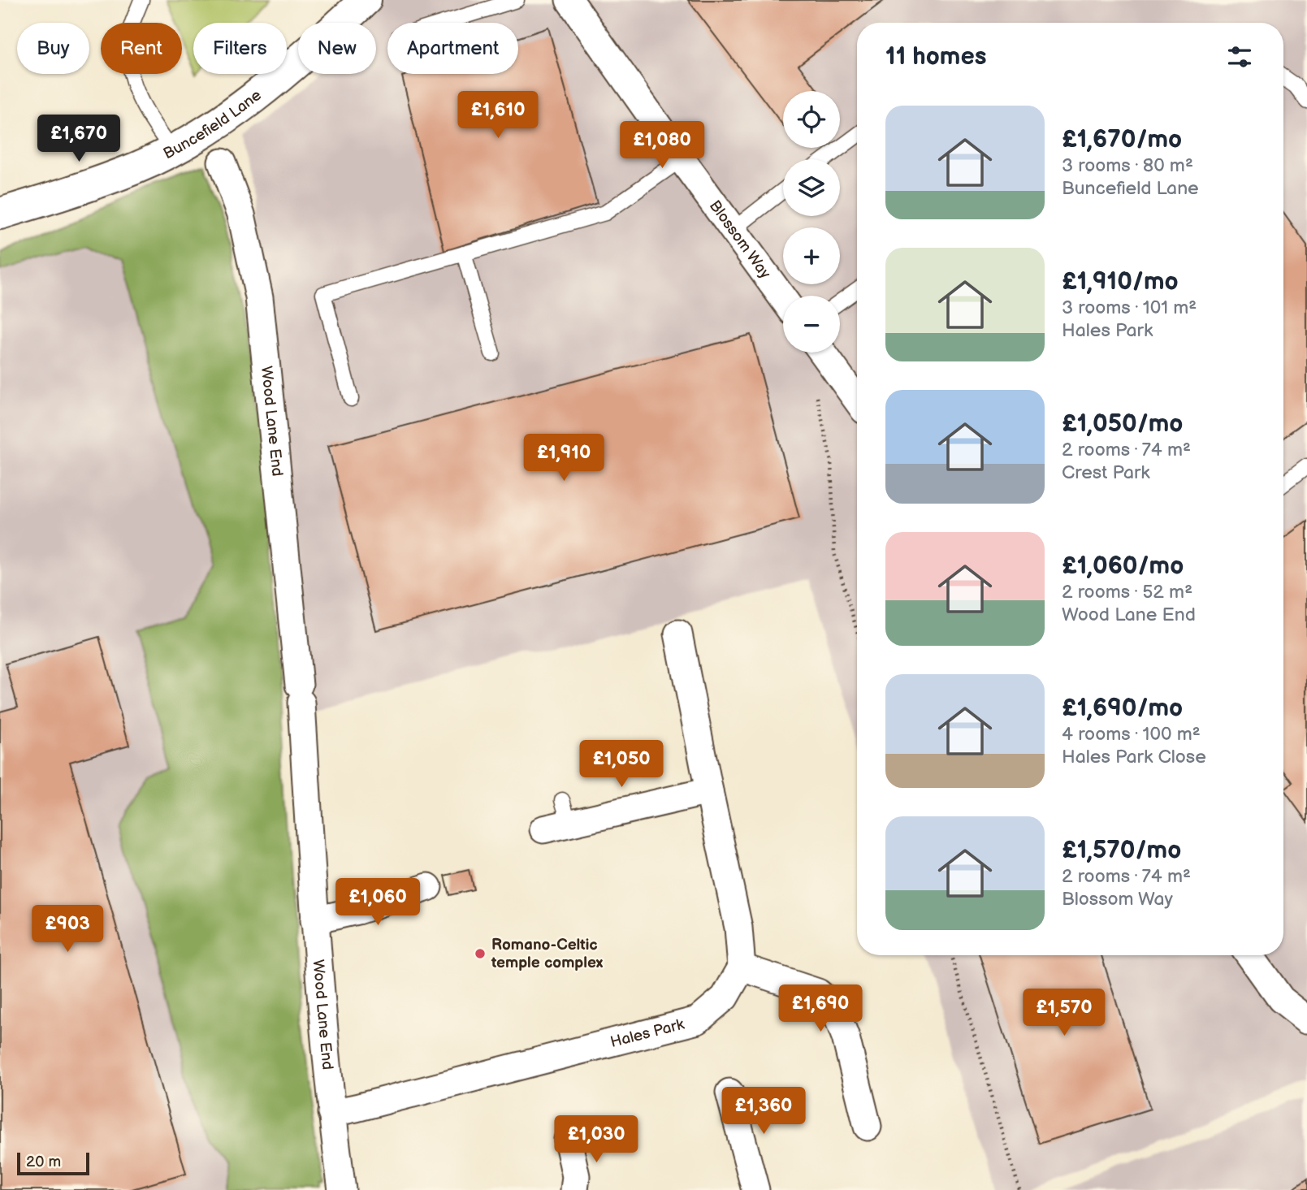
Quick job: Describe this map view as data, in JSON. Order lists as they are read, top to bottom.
{
  "streets": {
    "street": [
      "Buncefield Lane",
      "Blossom Way",
      "Wood Lane End",
      "Hales Park"
    ]
  },
  "crossings": [
    ["Wood Lane End", "Hales Park"]
  ],
  "places": ["Romano-Celtic temple complex"],
  "scale_bar": "20 m",
  "page": {
    "chip": [
      "Buy",
      "Rent",
      "Filters",
      "New",
      "Apartment"
    ],
    "heading": "11 homes",
    "map_buttons": ["+", "−"],
    "price": [
      "£1,610",
      "£1,670",
      "£1,080",
      "£1,910",
      "£1,050",
      "£1,060",
      "£903",
      "£1,690",
      "£1,570",
      "£1,360",
      "£1,030"
    ],
    "list": [
      {
        "name": "£1,670/mo",
        "note": "3 rooms · 80 m² · Buncefield Lane"
      },
      {
        "name": "£1,910/mo",
        "note": "3 rooms · 101 m² · Hales Park"
      },
      {
        "name": "£1,050/mo",
        "note": "2 rooms · 74 m² · Crest Park"
      },
      {
        "name": "£1,060/mo",
        "note": "2 rooms · 52 m² · Wood Lane End"
      },
      {
        "name": "£1,690/mo",
        "note": "4 rooms · 100 m² · Hales Park Close"
      },
      {
        "name": "£1,570/mo",
        "note": "2 rooms · 74 m² · Blossom Way"
      }
    ],
    "scale": "20 m"
  }
}
